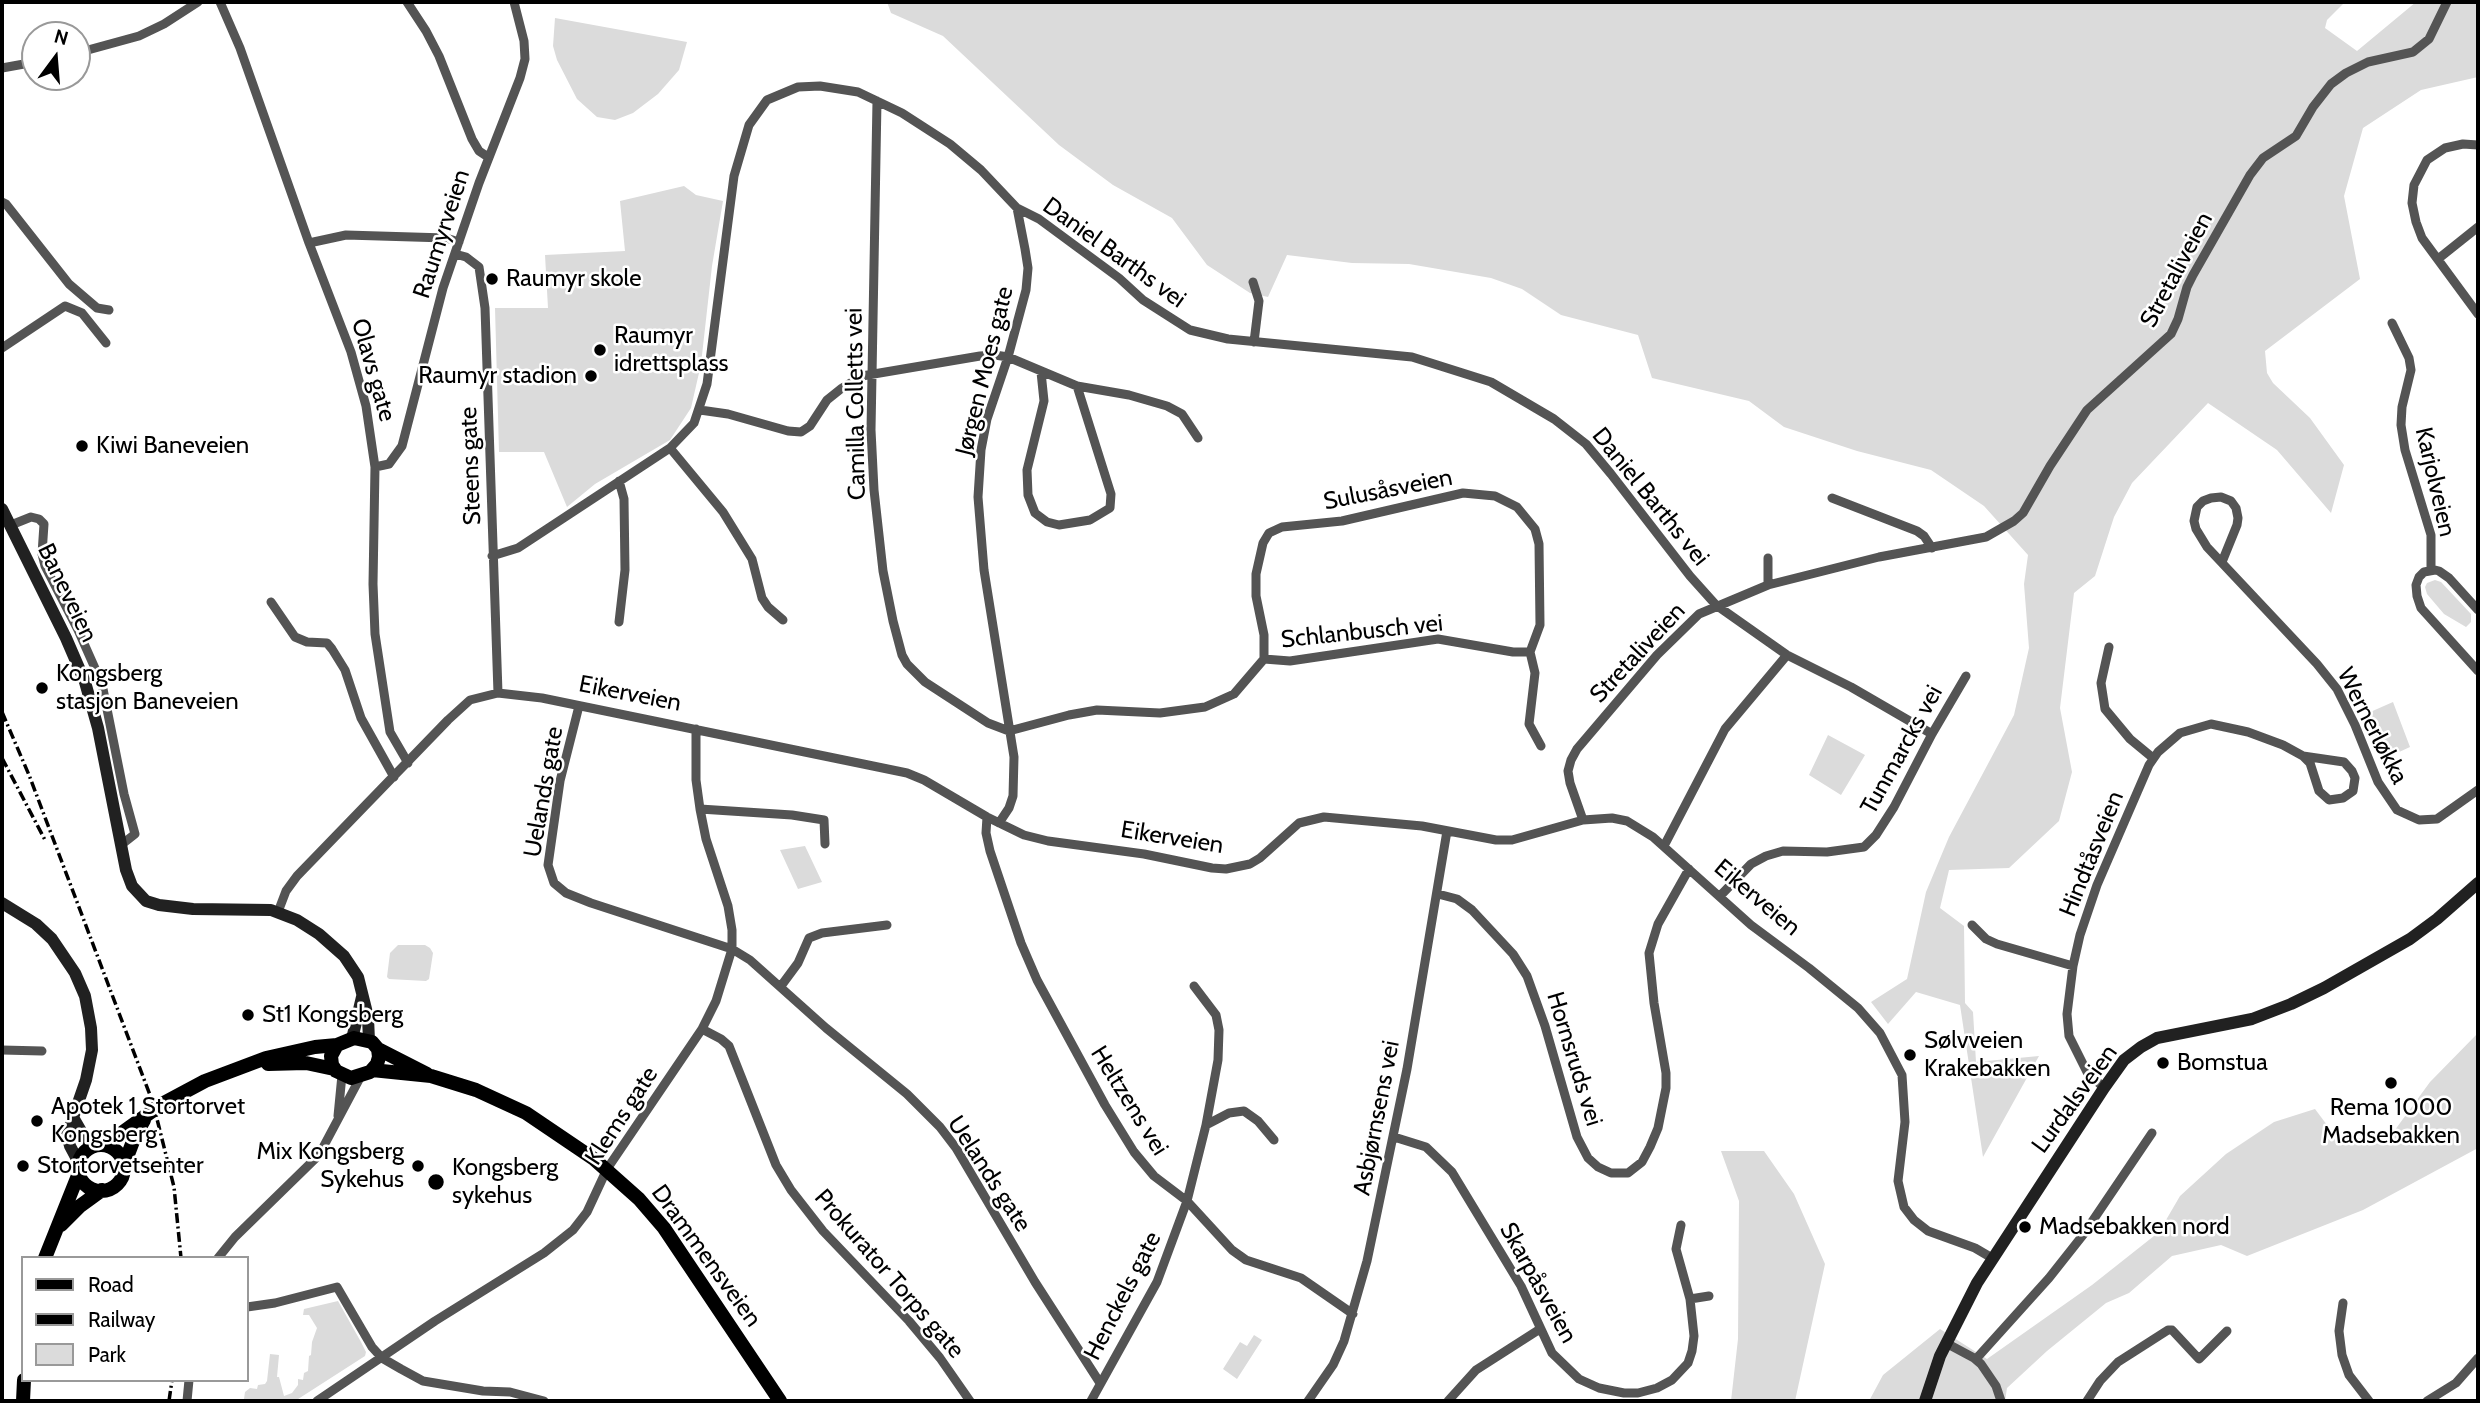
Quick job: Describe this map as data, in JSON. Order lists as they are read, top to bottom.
{
  "streets": {
    "main road": ["Baneveien", "Lurdalsveien", "Drammensveien"],
    "street": [
      "Raumyrveien",
      "Daniel Barths vei",
      "Stretaliveien",
      "Olavs gate",
      "Jørgen Moes gate",
      "Camilla Colletts vei",
      "Steens gate",
      "Karjolveien",
      "Sulusåsveien",
      "Schlanbusch vei",
      "Eikerveien",
      "Wernerløkka",
      "Tunmarcks vei",
      "Uelands gate",
      "Hindtåsveien",
      "Hornsruds vei",
      "Heltzens vei",
      "Klems gate",
      "Asbjørnsens vei",
      "Prokurator Torps gate",
      "Skarpåsveien",
      "Henckels gate"
    ]
  },
  "crossings": [
    ["Raumyrveien", "Olavs gate"],
    ["Raumyrveien", "Steens gate"],
    ["Daniel Barths vei", "Stretaliveien"],
    ["Daniel Barths vei", "Jørgen Moes gate"],
    ["Daniel Barths vei", "Tunmarcks vei"],
    ["Stretaliveien", "Eikerveien"],
    ["Olavs gate", "Eikerveien"],
    ["Jørgen Moes gate", "Camilla Colletts vei"],
    ["Jørgen Moes gate", "Schlanbusch vei"],
    ["Jørgen Moes gate", "Eikerveien"],
    ["Camilla Colletts vei", "Schlanbusch vei"],
    ["Steens gate", "Eikerveien"],
    ["Sulusåsveien", "Schlanbusch vei"],
    ["Baneveien", "Eikerveien"],
    ["Eikerveien", "Tunmarcks vei"],
    ["Eikerveien", "Uelands gate"],
    ["Eikerveien", "Hornsruds vei"],
    ["Eikerveien", "Lurdalsveien"],
    ["Eikerveien", "Heltzens vei"],
    ["Eikerveien", "Klems gate"],
    ["Eikerveien", "Asbjørnsens vei"],
    ["Uelands gate", "Klems gate"],
    ["Uelands gate", "Henckels gate"],
    ["Hindtåsveien", "Lurdalsveien"],
    ["Hornsruds vei", "Asbjørnsens vei"],
    ["Heltzens vei", "Asbjørnsens vei"],
    ["Heltzens vei", "Henckels gate"],
    ["Klems gate", "Drammensveien"],
    ["Klems gate", "Prokurator Torps gate"],
    ["Asbjørnsens vei", "Skarpåsveien"]
  ],
  "places": [
    "Raumyr skole",
    "Raumyr idrettsplass",
    "Raumyr stadion",
    "Kiwi Baneveien",
    "Kongsberg stasjon Baneveien",
    "St1 Kongsberg",
    "Sølvveien Krakebakken",
    "Bomstua",
    "Rema 1000 Madsebakken",
    "Apotek 1 Stortorvet Kongsberg",
    "Stortorvetsenter",
    "Mix Kongsberg Sykehus",
    "Kongsberg sykehus",
    "Madsebakken nord"
  ],
  "legend": ["Road", "Railway", "Park"],
  "north": "top"
}
